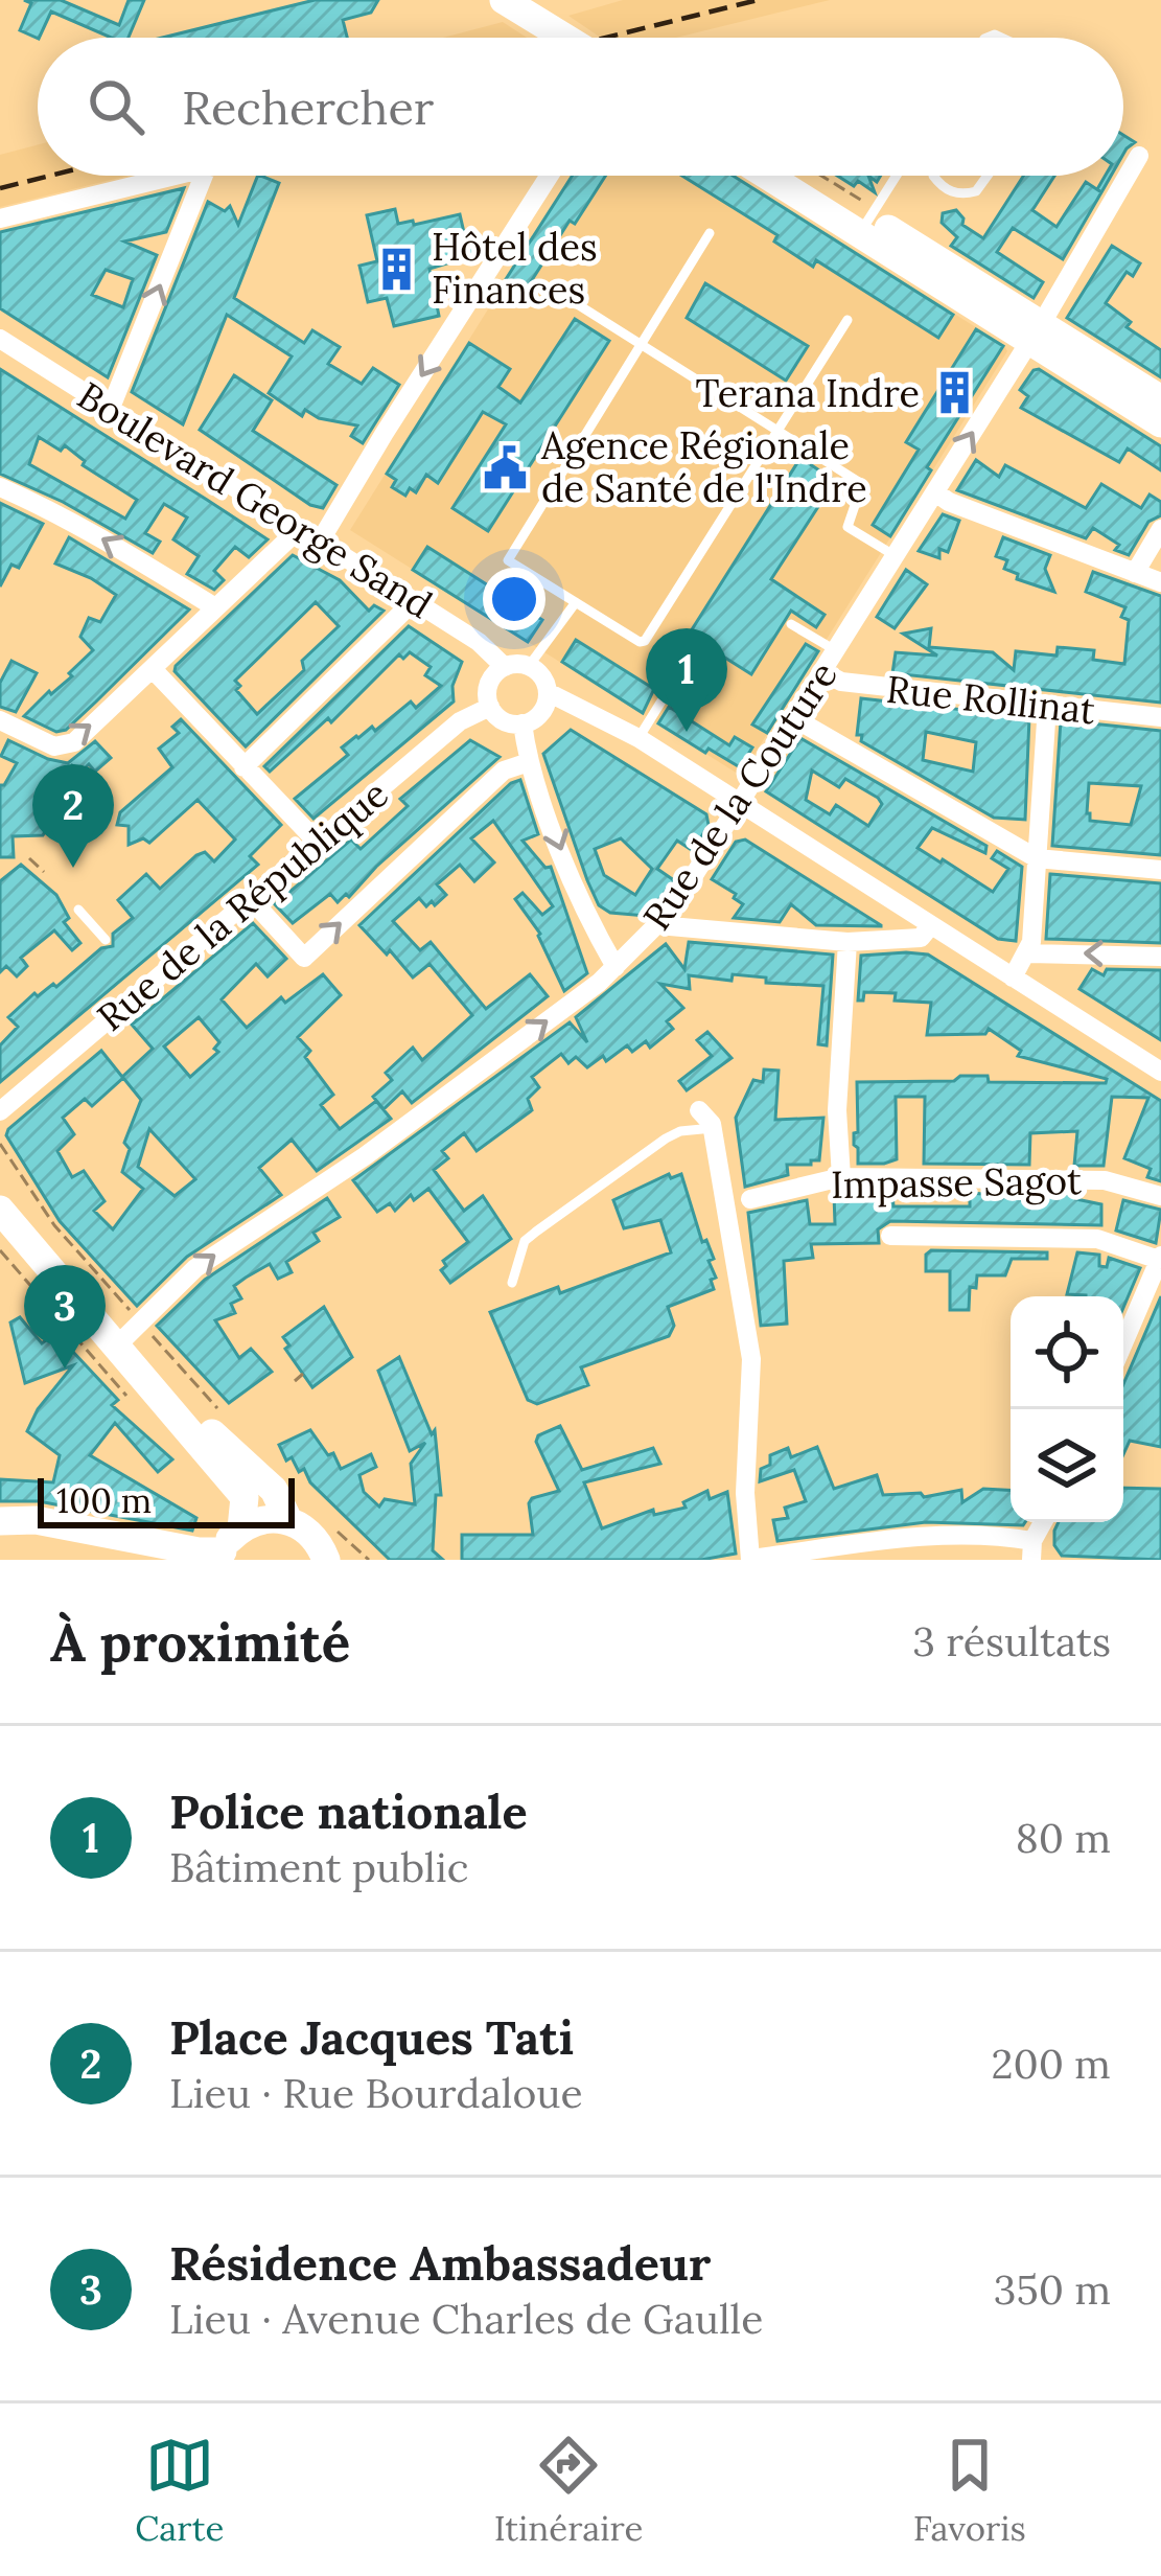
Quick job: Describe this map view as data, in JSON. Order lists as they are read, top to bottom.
{
  "streets": {
    "street": [
      "Boulevard George Sand",
      "Rue Rollinat",
      "Rue de la Couture",
      "Rue de la République",
      "Impasse Sagot"
    ]
  },
  "crossings": [
    ["Boulevard George Sand", "Rue de la République"],
    ["Rue Rollinat", "Rue de la Couture"]
  ],
  "one_way": ["Rue de la Couture"],
  "places": {
    "building": ["Hôtel des Finances", "Terana Indre"],
    "public building": ["Agence Régionale de Santé de l'Indre"]
  },
  "scale_bar": "100 m",
  "page": {
    "search": "Rechercher",
    "pins": ["1", "2", "3"],
    "scale": "100 m",
    "heading": ["À proximité", "3 résultats"],
    "list": [
      {
        "mark": "1",
        "name": "Police nationale",
        "note": "Bâtiment public",
        "value": "80 m"
      },
      {
        "mark": "2",
        "name": "Place Jacques Tati",
        "note": "Lieu · Rue Bourdaloue",
        "value": "200 m"
      },
      {
        "mark": "3",
        "name": "Résidence Ambassadeur",
        "note": "Lieu · Avenue Charles de Gaulle",
        "value": "350 m"
      }
    ],
    "nav": ["Carte", "Itinéraire", "Favoris"]
  }
}
